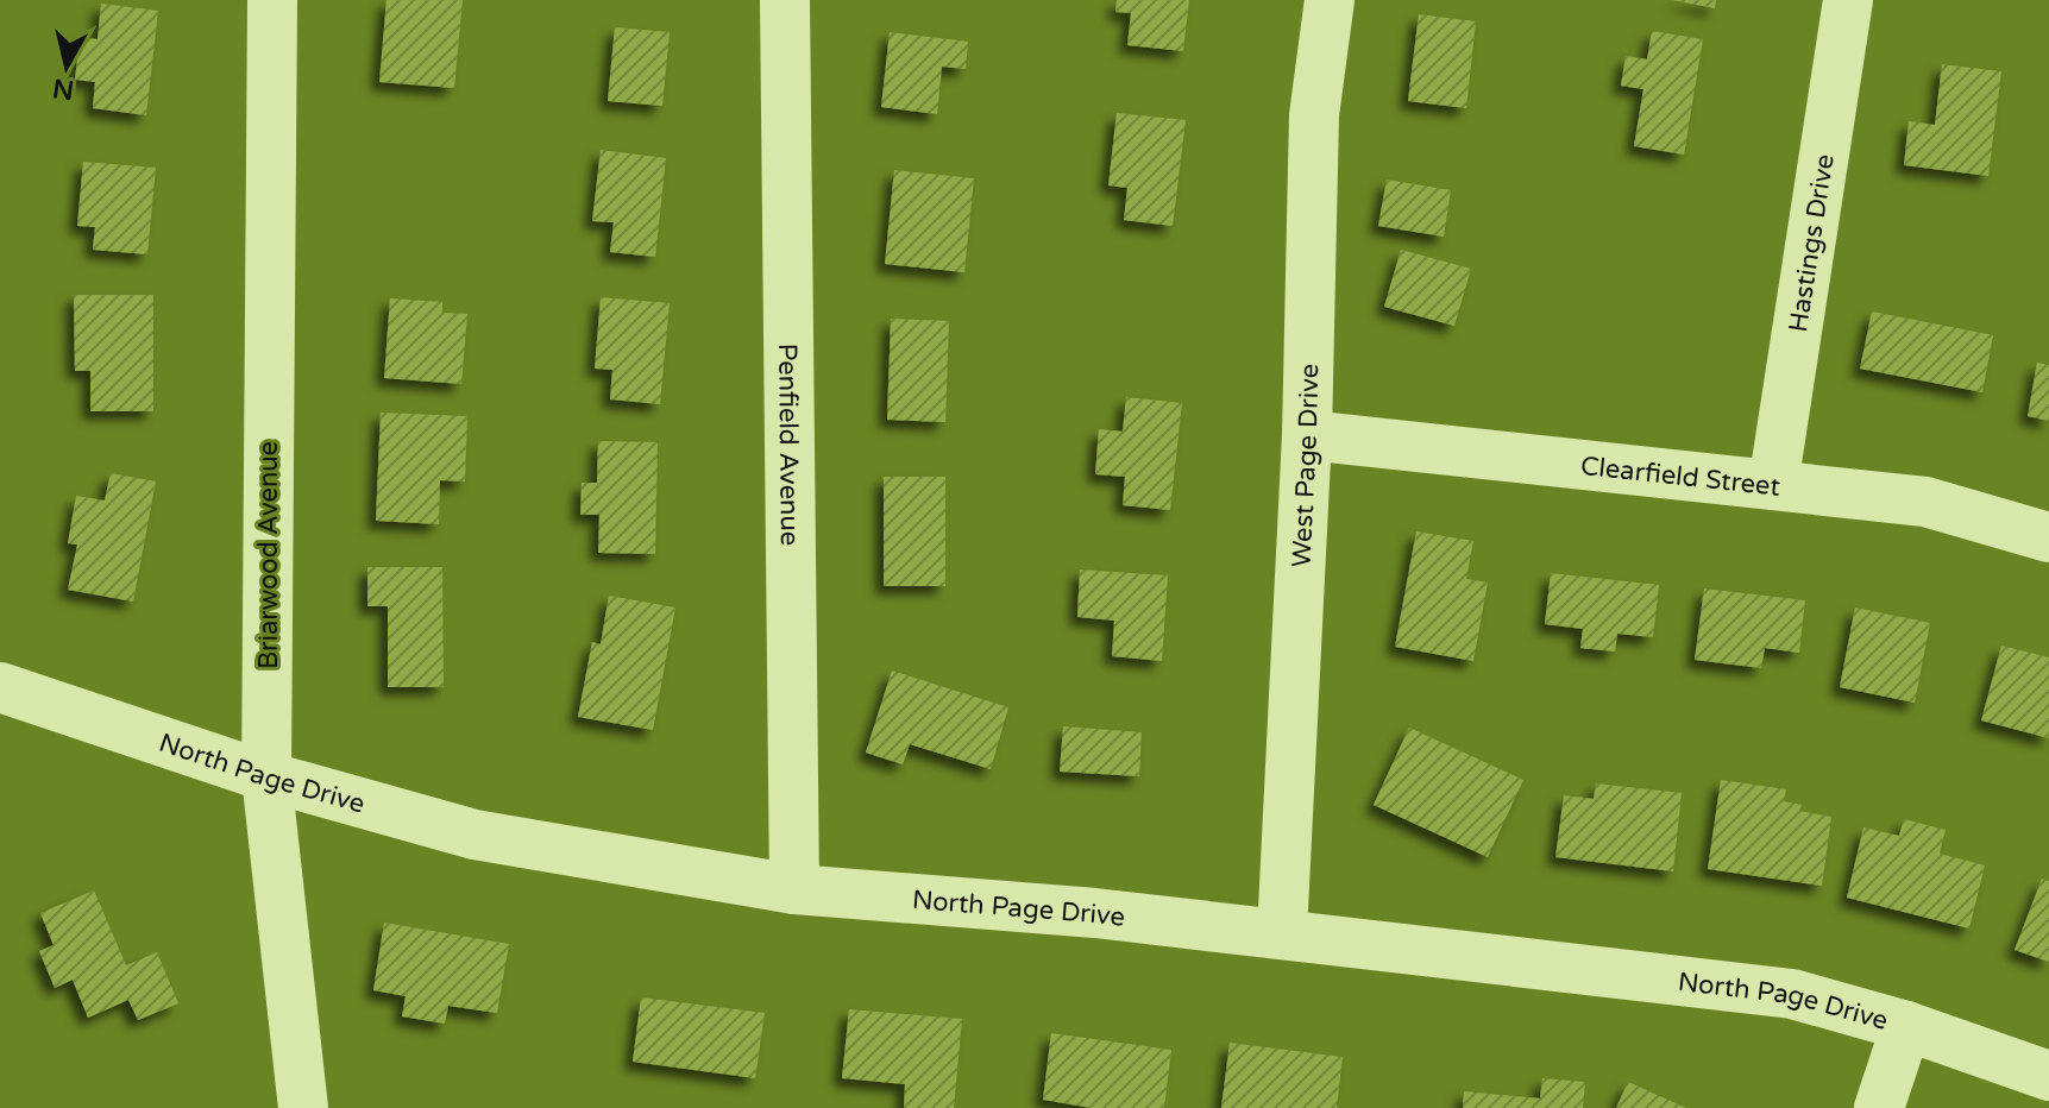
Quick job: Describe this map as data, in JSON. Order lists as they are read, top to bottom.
{
  "streets": {
    "street": [
      "Hastings Drive",
      "Penfield Avenue",
      "West Page Drive",
      "Clearfield Street",
      "Briarwood Avenue",
      "North Page Drive"
    ]
  },
  "crossings": [
    ["Hastings Drive", "Clearfield Street"],
    ["Penfield Avenue", "North Page Drive"],
    ["West Page Drive", "Clearfield Street"],
    ["West Page Drive", "North Page Drive"],
    ["Briarwood Avenue", "North Page Drive"]
  ],
  "north": "bottom"
}
